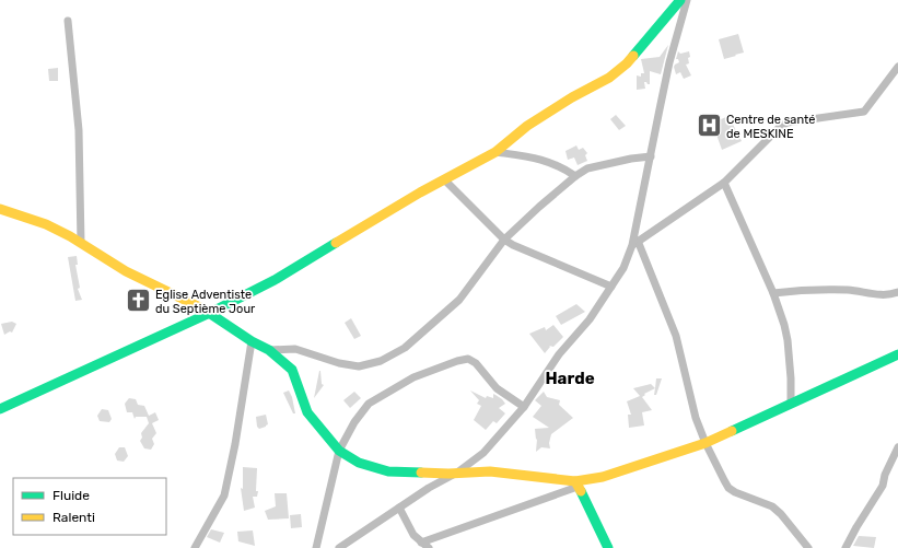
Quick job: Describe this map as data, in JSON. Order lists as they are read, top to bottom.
{
  "districts": ["Harde"],
  "places": {
    "hospital": ["Centre de santé de MESKINE"],
    "church": ["Eglise Adventiste du Septième Jour"]
  },
  "legend": ["Fluide", "Ralenti"]
}
